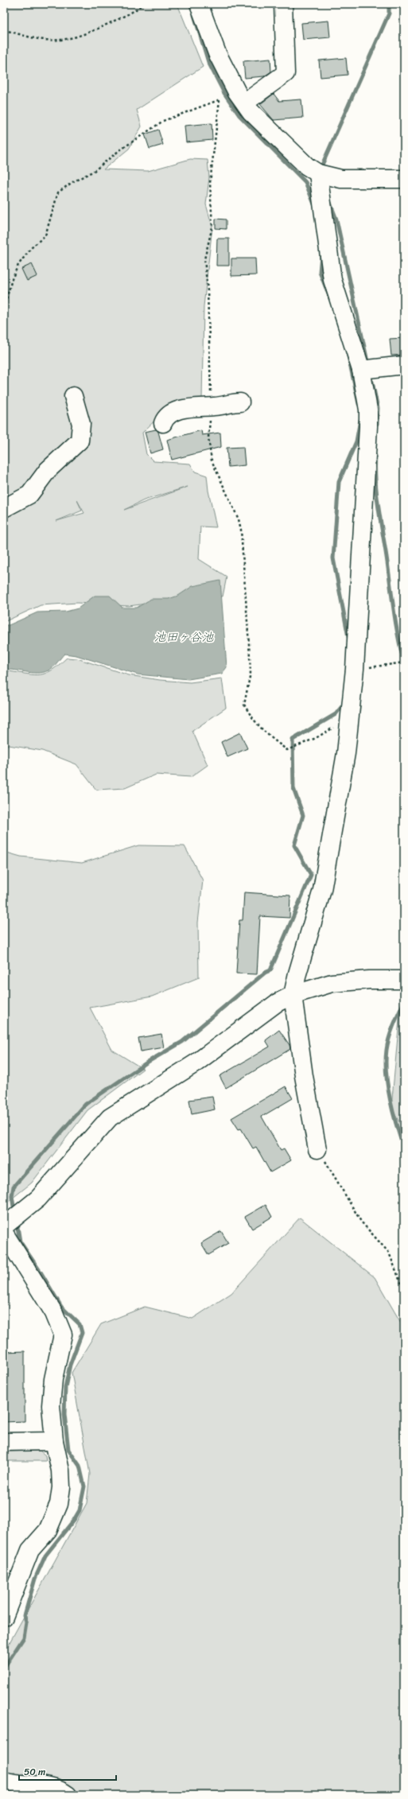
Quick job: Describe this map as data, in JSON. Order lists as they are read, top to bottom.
{
  "water": ["池田ヶ谷池"],
  "scale_bar": "50 m"
}
